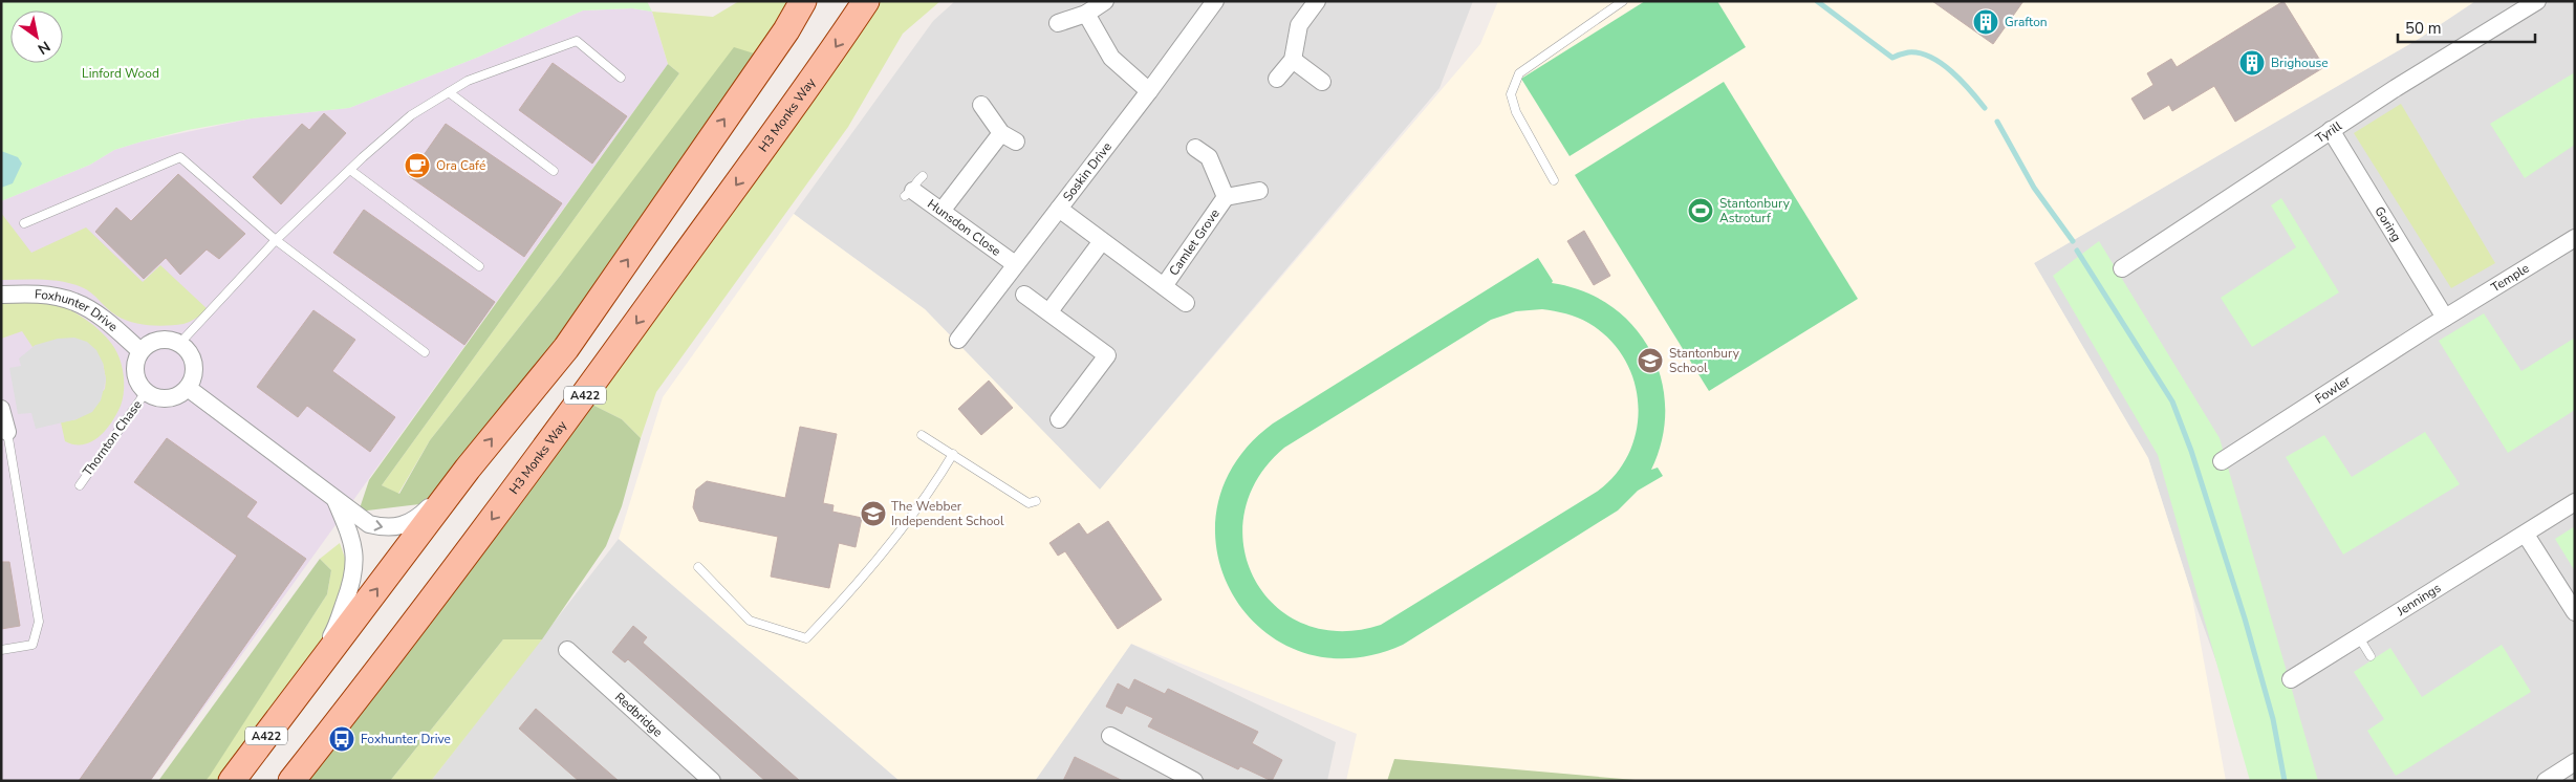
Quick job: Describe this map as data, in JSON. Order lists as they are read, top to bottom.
{
  "streets": {
    "main road": ["H3 Monks Way", "A422"],
    "street": [
      "Tyrill",
      "Soskin Drive",
      "Goring",
      "Hunsdon Close",
      "Camlet Grove",
      "Temple",
      "Foxhunter Drive",
      "Fowler",
      "Jennings",
      "Redbridge"
    ],
    "lane": ["Thornton Chase"]
  },
  "crossings": [
    ["Tyrill", "Goring"],
    ["Soskin Drive", "Hunsdon Close"],
    ["Soskin Drive", "Camlet Grove"],
    ["Goring", "Temple"],
    ["Goring", "Fowler"],
    ["Temple", "Fowler"],
    ["Foxhunter Drive", "Thornton Chase"]
  ],
  "parks": ["Linford Wood"],
  "places": {
    "building": ["Grafton", "Brighouse"],
    "cafe": ["Ora Café"],
    "sports": ["Stantonbury Astroturf"],
    "school or university": ["Stantonbury School", "The Webber Independent School"],
    "bus stop": ["Foxhunter Drive"]
  },
  "scale_bar": "50 m",
  "north": "bottom right"
}
